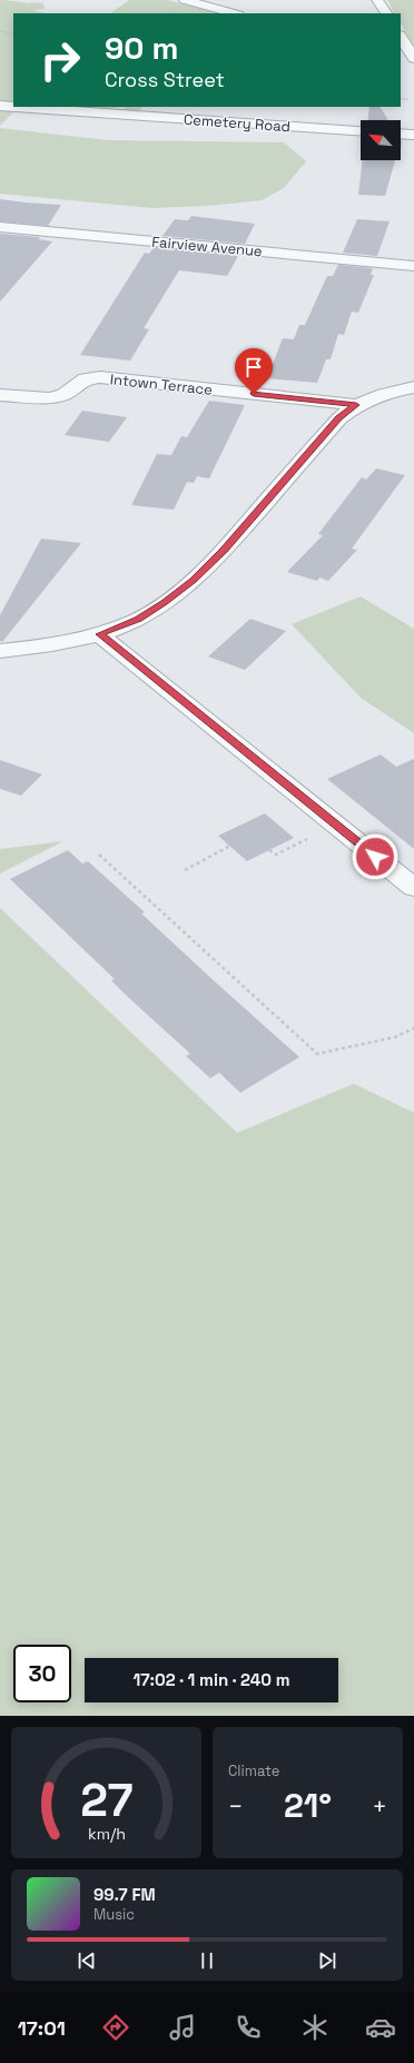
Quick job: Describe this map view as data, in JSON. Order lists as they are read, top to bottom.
{
  "streets": {
    "street": ["Cemetery Road", "Fairview Avenue", "Intown Terrace"]
  },
  "north": "top left",
  "page": {
    "turn": ["90 m", "Cross Street"],
    "limit": "30",
    "trip": "17:02 · 1 min · 240 m",
    "tile": "Climate",
    "heat": ["−", "21°", "+"],
    "song": ["99.7 FM", "Music"],
    "tabs": "17:01",
    "gauge": ["27", "km/h"]
  }
}
